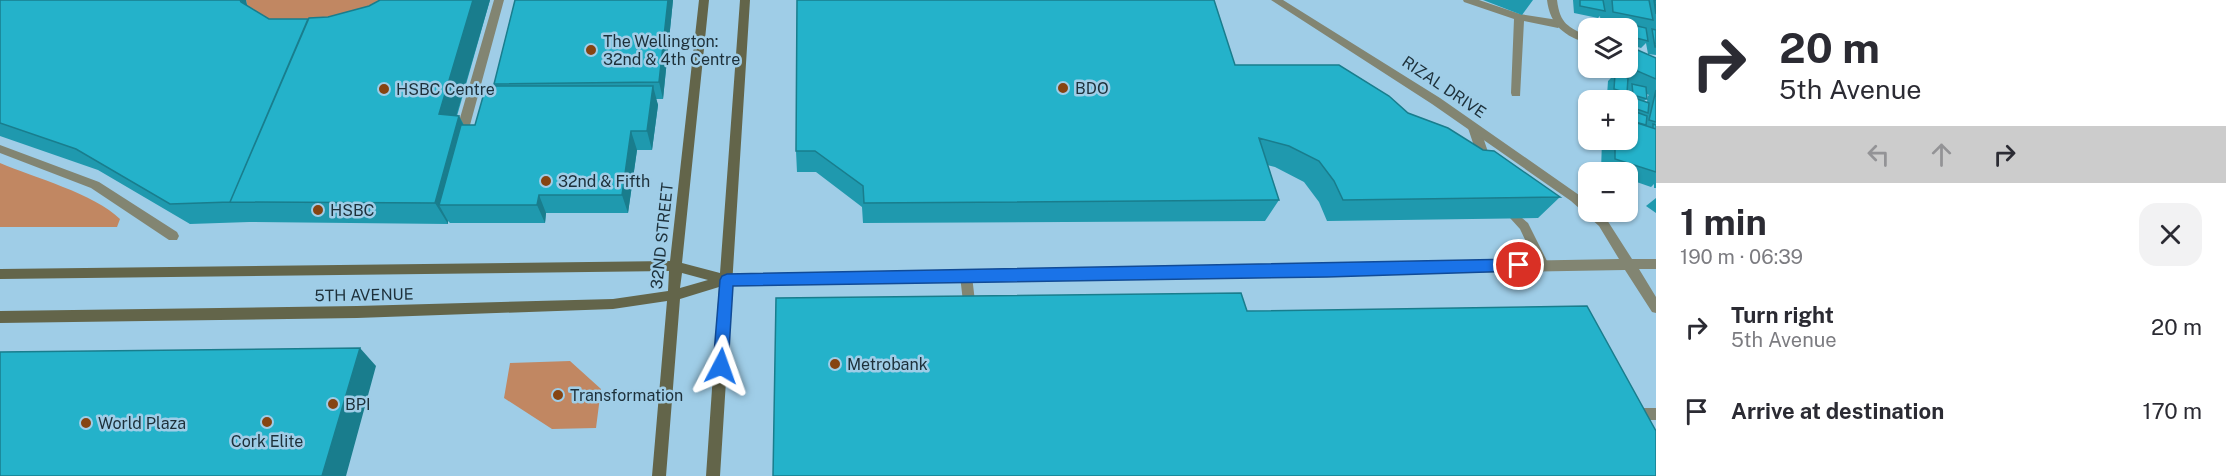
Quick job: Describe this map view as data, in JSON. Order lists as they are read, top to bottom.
{
  "streets": {
    "main road": ["32ND STREET", "5TH AVENUE"],
    "street": ["RIZAL DRIVE"]
  },
  "crossings": [
    ["RIZAL DRIVE", "5TH AVENUE"],
    ["32ND STREET", "5TH AVENUE"]
  ],
  "places": [
    "The Wellington: 32nd & 4th Centre",
    "BDO",
    "HSBC Centre",
    "32nd & Fifth",
    "HSBC",
    "Metrobank",
    "Transformation",
    "BPI",
    "Cork Elite",
    "World Plaza"
  ],
  "page": {
    "turn": ["20 m", "5th Avenue"],
    "map_buttons": ["+", "−"],
    "heading": ["1 min", "190 m · 06:39"],
    "list": [
      {
        "name": "Turn right",
        "note": "5th Avenue",
        "value": "20 m"
      },
      {
        "name": "Arrive at destination",
        "value": "170 m"
      }
    ]
  }
}
